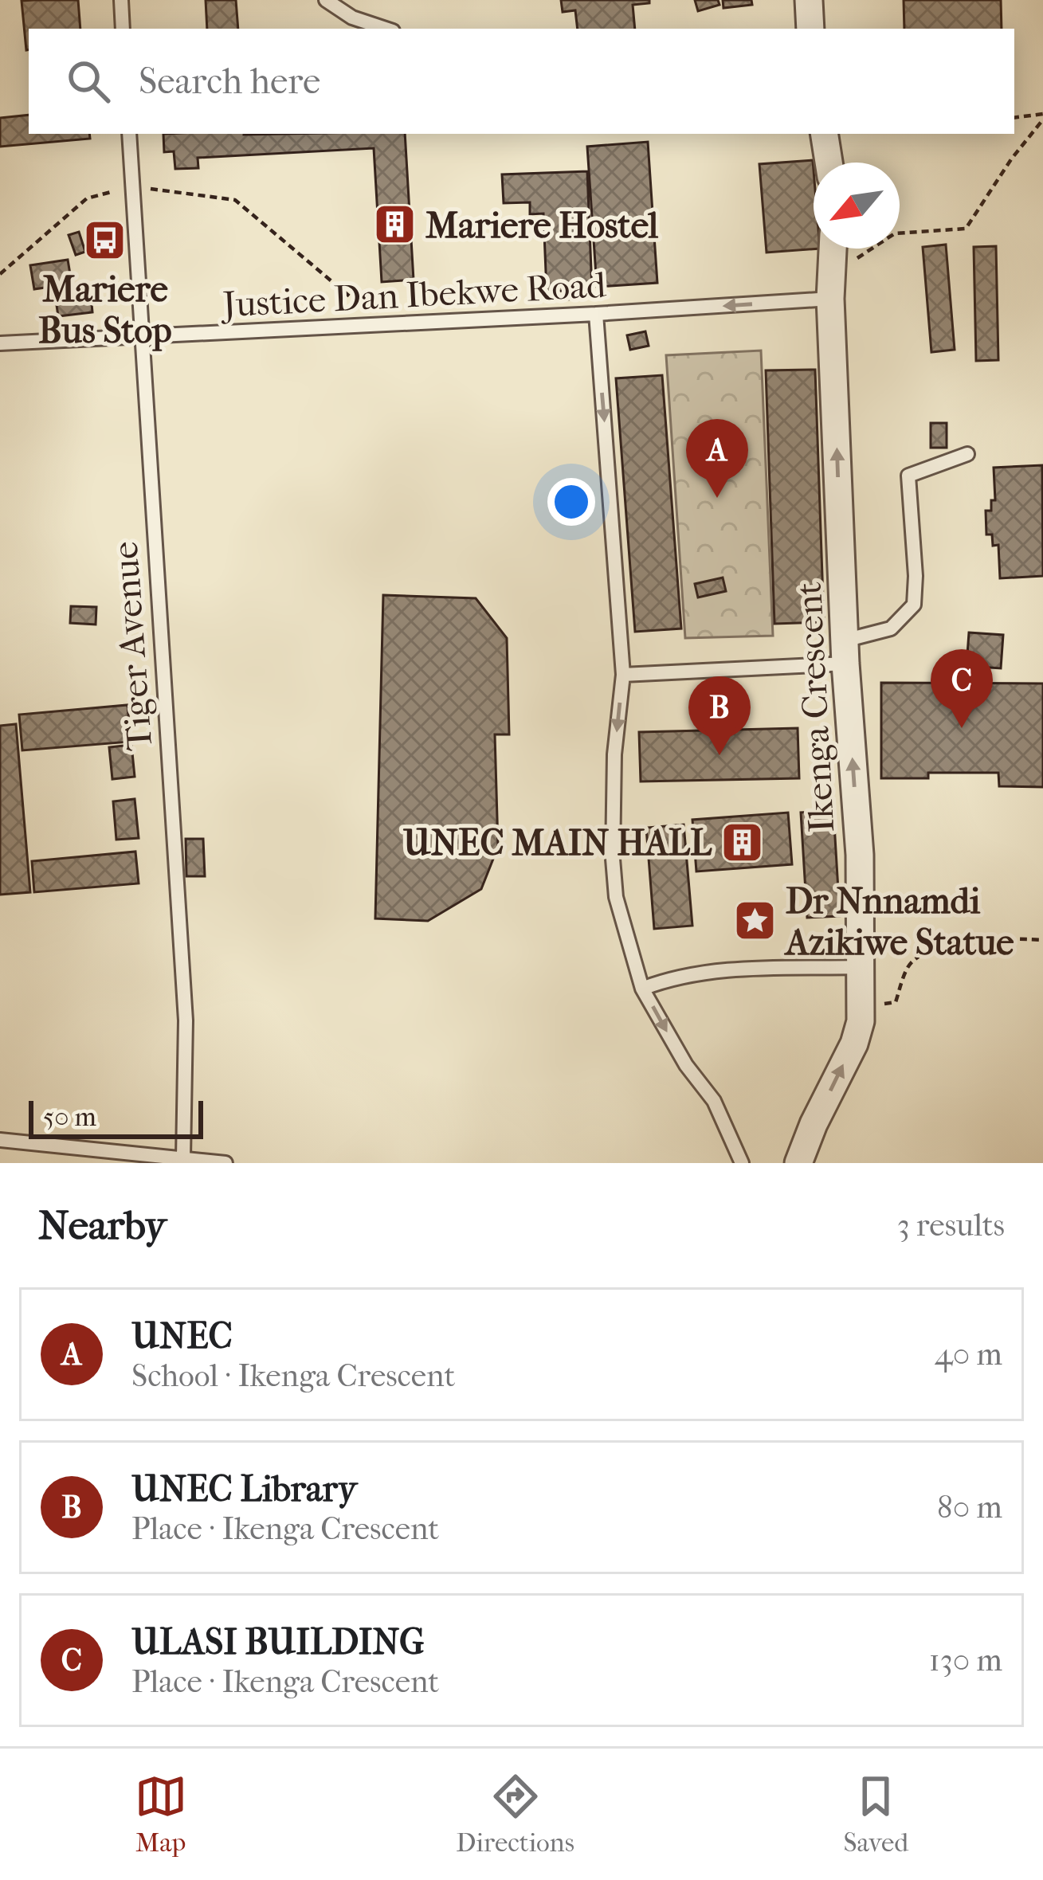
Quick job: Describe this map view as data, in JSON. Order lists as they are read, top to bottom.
{
  "streets": {
    "street": ["Ikenga Crescent"],
    "lane": ["Justice Dan Ibekwe Road", "Tiger Avenue"]
  },
  "crossings": [
    ["Justice Dan Ibekwe Road", "Tiger Avenue"],
    ["Justice Dan Ibekwe Road", "Ikenga Crescent"]
  ],
  "one_way": ["Ikenga Crescent"],
  "places": {
    "building": ["Mariere Hostel", "UNEC MAIN HALL"],
    "bus stop": ["Mariere Bus Stop"],
    "place": ["Dr Nnnamdi Azikiwe Statue"]
  },
  "scale_bar": "50 m",
  "north": "bottom left",
  "page": {
    "search": "Search here",
    "pins": ["A", "C", "B"],
    "scale": "50 m",
    "heading": ["Nearby", "3 results"],
    "list": [
      {
        "mark": "A",
        "name": "UNEC",
        "note": "School · Ikenga Crescent",
        "value": "40 m"
      },
      {
        "mark": "B",
        "name": "UNEC Library",
        "note": "Place · Ikenga Crescent",
        "value": "80 m"
      },
      {
        "mark": "C",
        "name": "ULASI BUILDING",
        "note": "Place · Ikenga Crescent",
        "value": "130 m"
      }
    ],
    "nav": ["Map", "Directions", "Saved"]
  }
}
